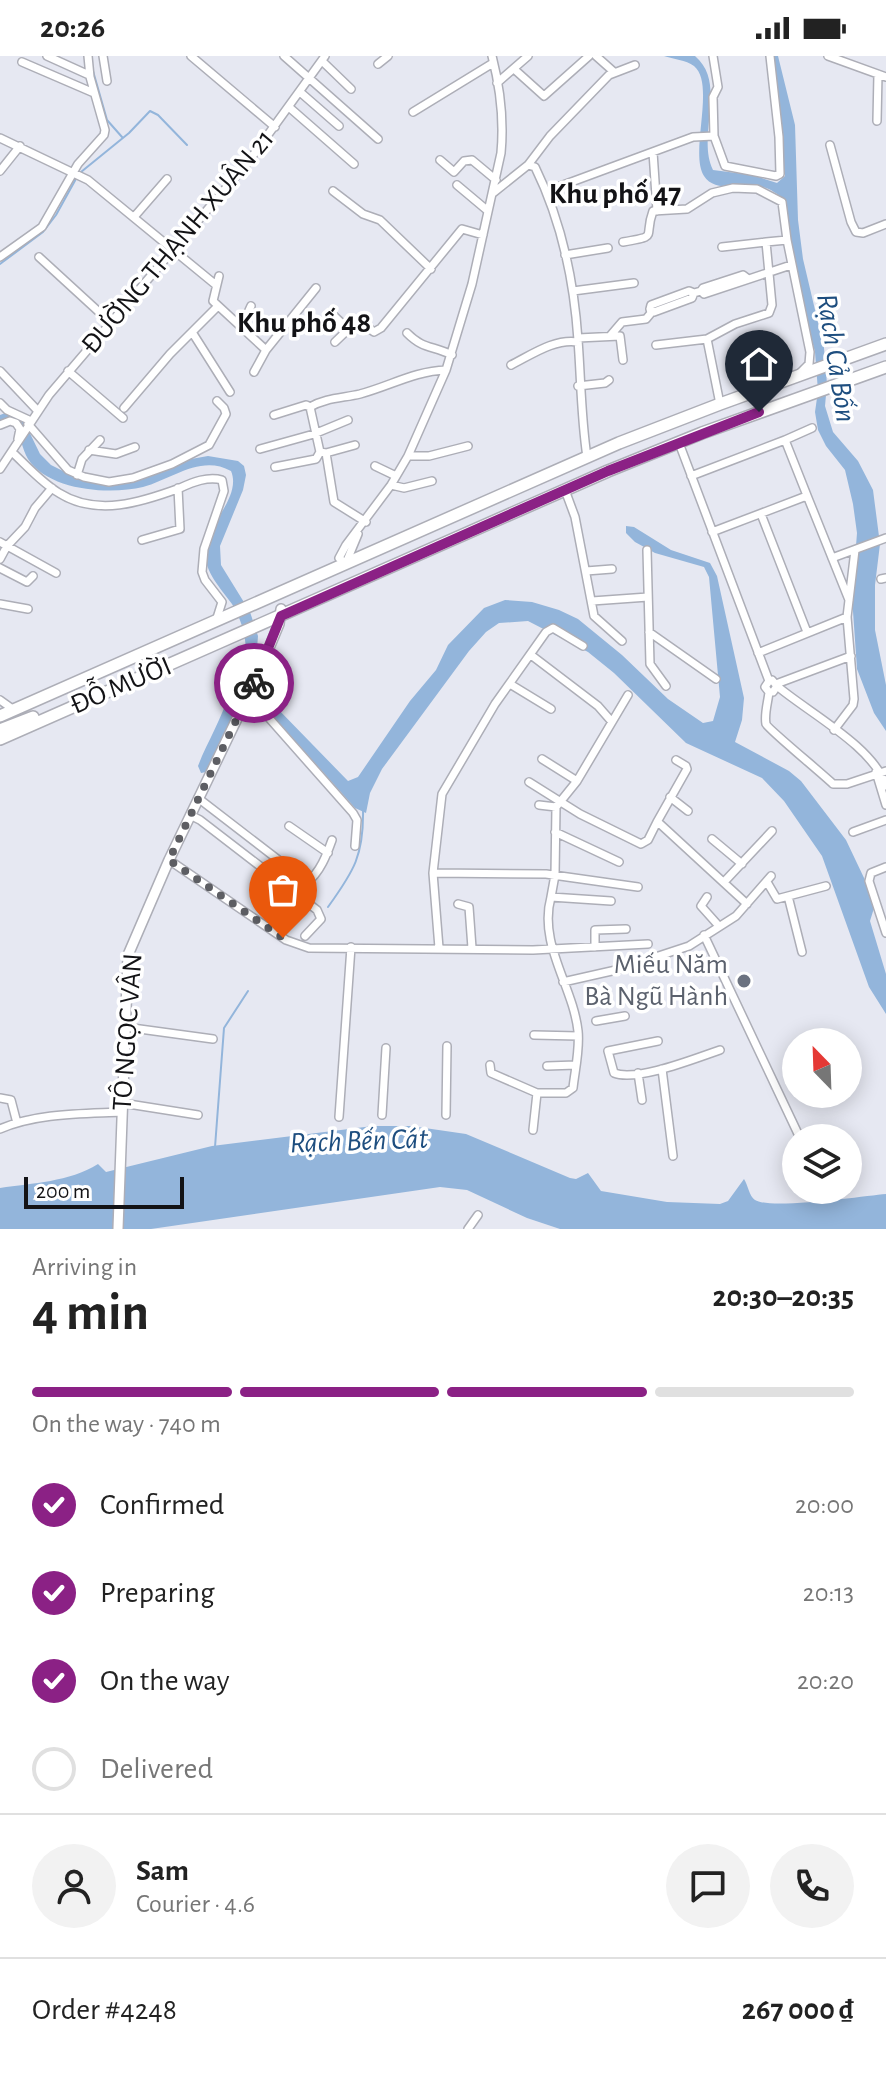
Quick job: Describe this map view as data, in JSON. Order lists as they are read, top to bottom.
{
  "streets": {
    "highway": ["ĐỖ MƯỜI"],
    "main road": ["TÔ NGỌC VÂN"],
    "street": ["ĐƯỜNG THẠNH XUÂN 21"]
  },
  "districts": ["Khu phố 47", "Khu phố 48"],
  "water": ["Rạch Cả Bốn", "Rạch Bến Cát"],
  "places": ["Miếu Năm Bà Ngũ Hành"],
  "scale_bar": "200 m",
  "north": "top left",
  "page": {
    "status": "20:26",
    "scale": "200 m",
    "heading": ["4 min", "Arriving in", "20:30–20:35"],
    "panel": [
      "Sam",
      "Courier · 4.6",
      "Order #4248",
      "267 000 ₫"
    ],
    "bar": "On the way · 740 m",
    "list": [
      ["Confirmed", "20:00"],
      ["Preparing", "20:13"],
      ["On the way", "20:20"],
      "Delivered"
    ]
  }
}
